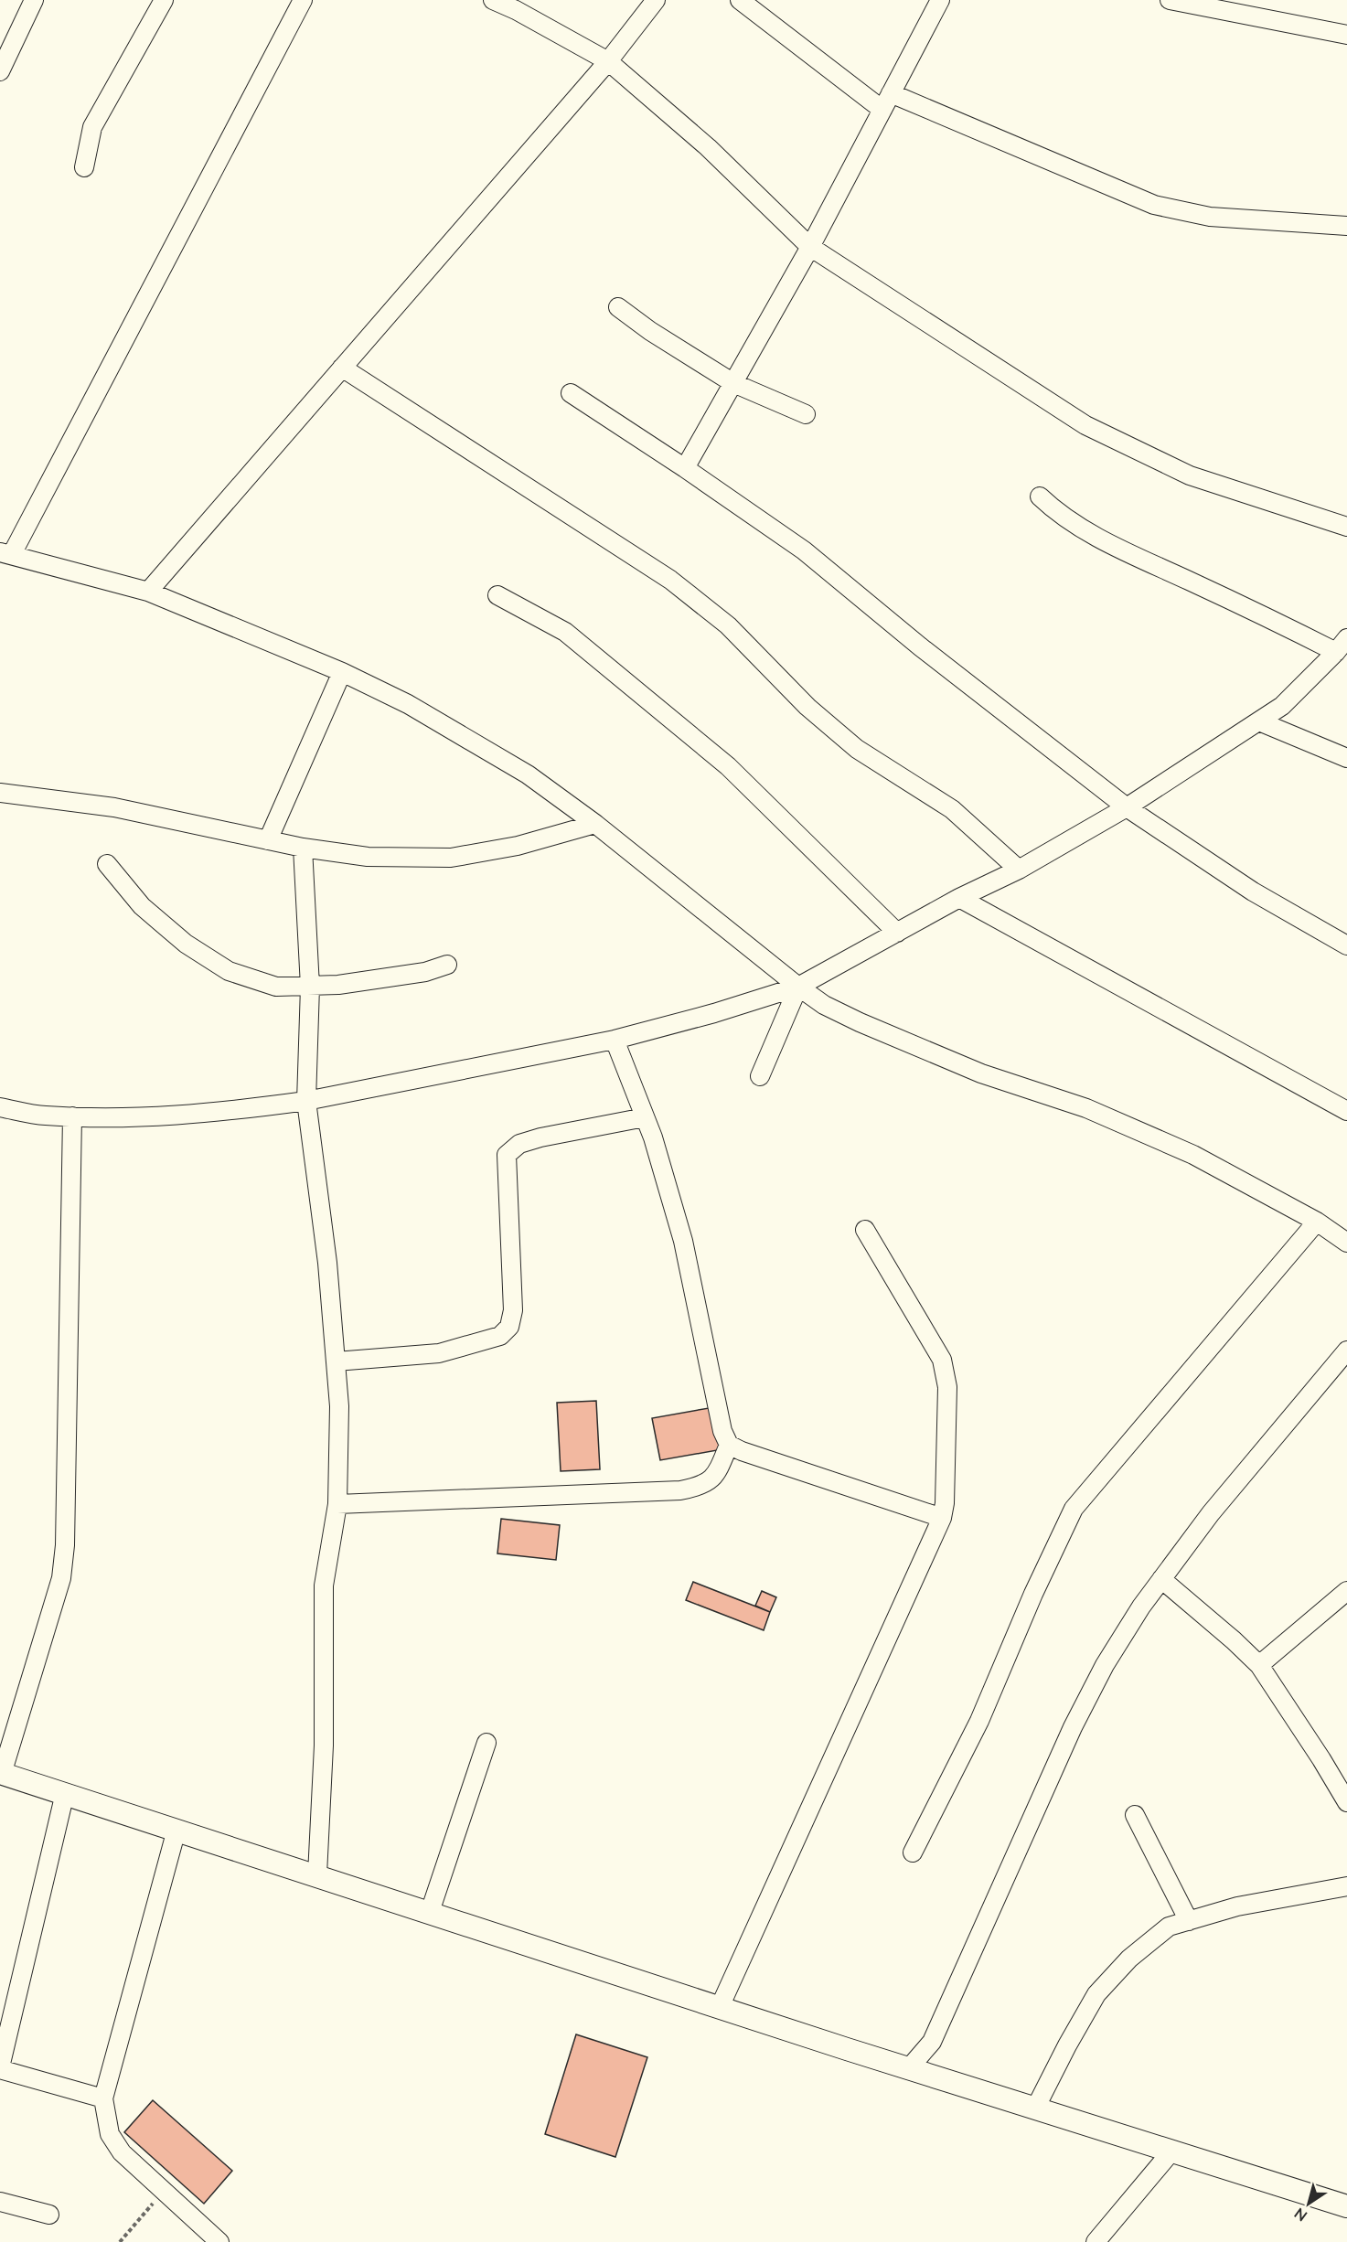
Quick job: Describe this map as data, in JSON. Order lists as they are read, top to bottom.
{
  "north": "bottom left"
}
